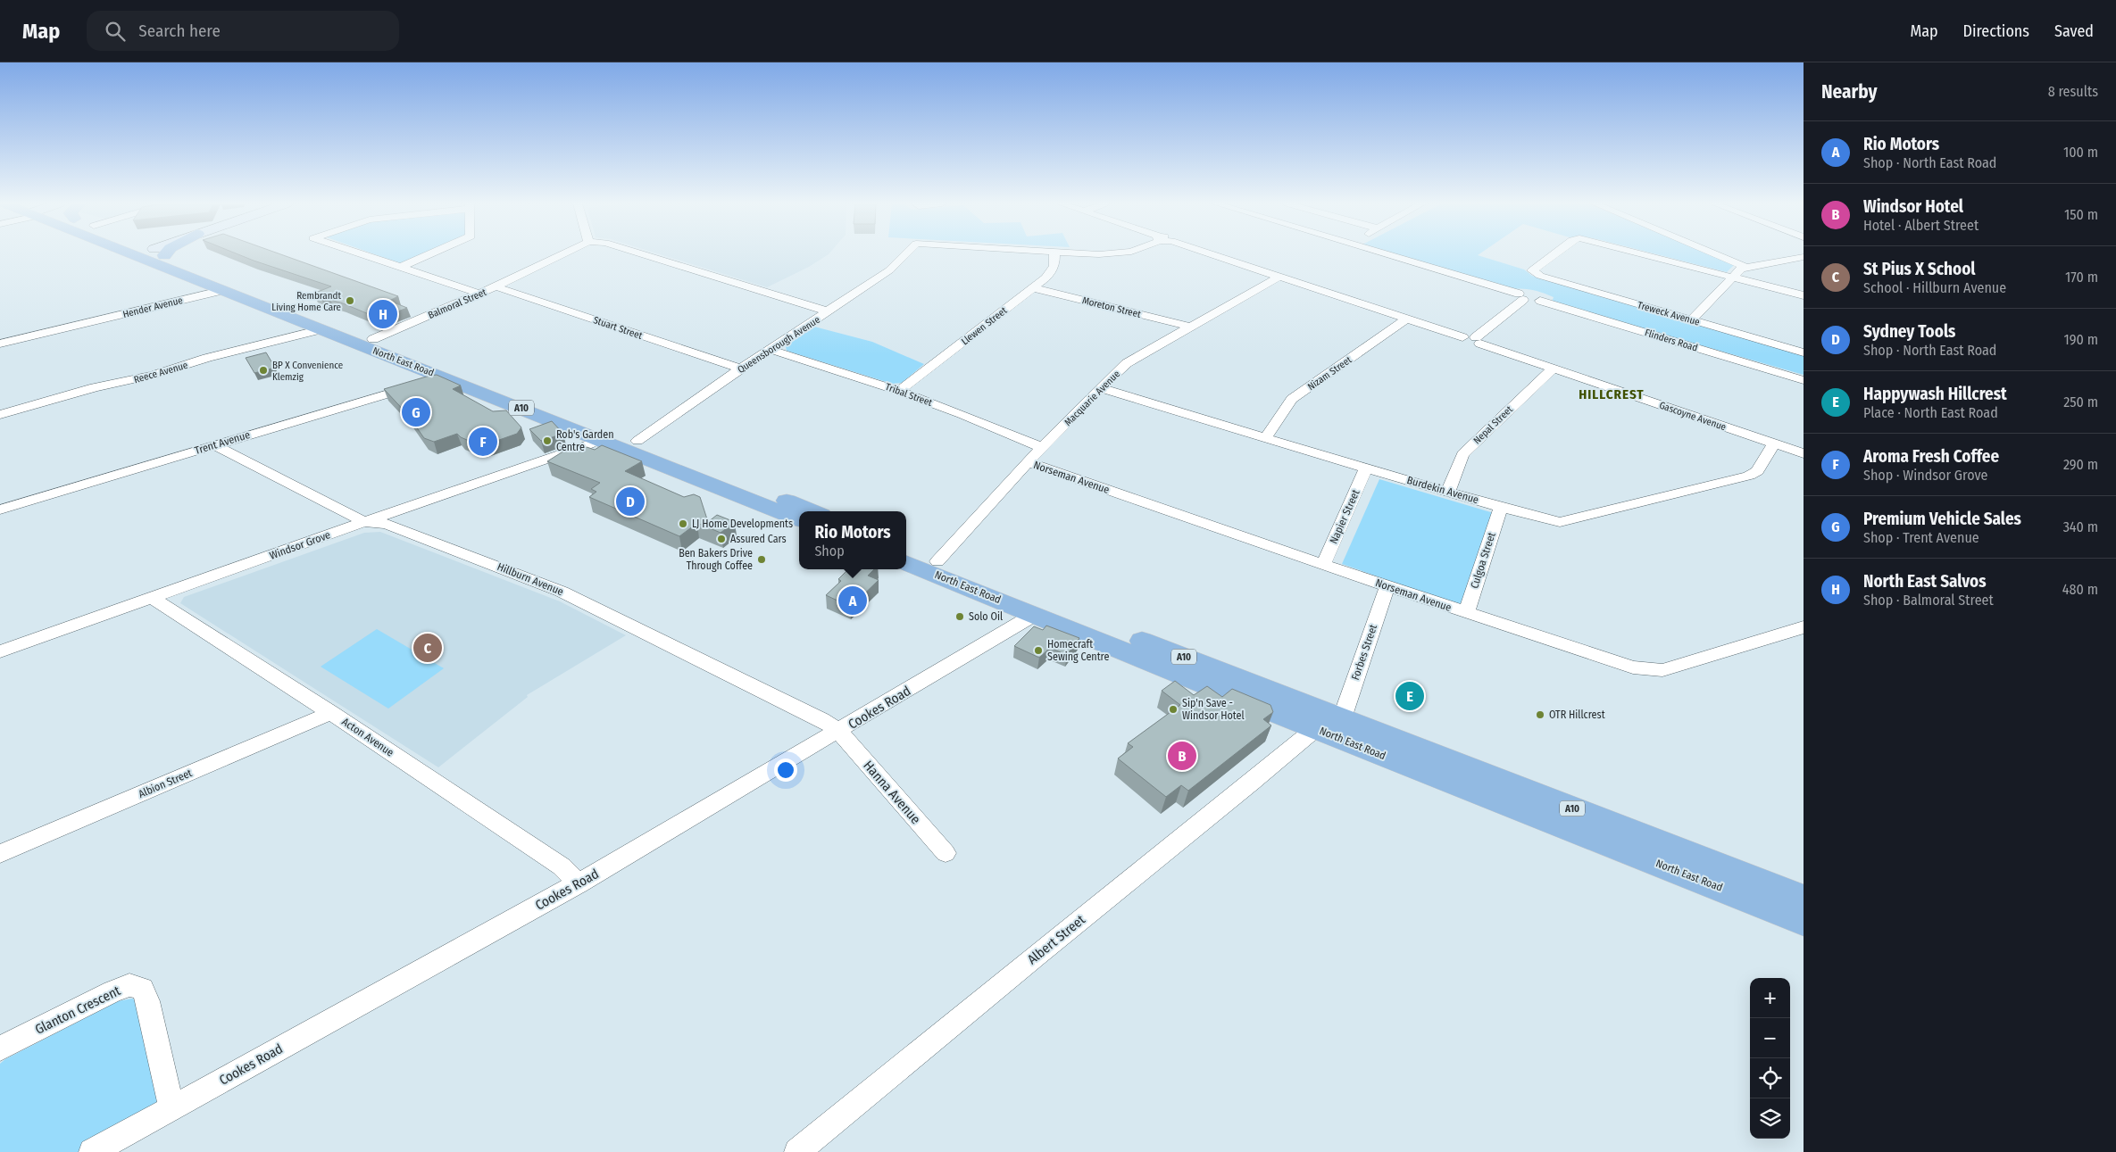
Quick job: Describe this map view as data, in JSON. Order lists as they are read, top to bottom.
{
  "streets": {
    "highway": ["North East Road", "A10"],
    "street": [
      "Balmoral Street",
      "Hender Avenue",
      "Moreton Street",
      "Treweck Avenue",
      "Llewen Street",
      "Stuart Street",
      "Flinders Road",
      "Queensborough Avenue",
      "Reece Avenue",
      "Nizam Street",
      "Tribal Street",
      "Macquarie Avenue",
      "Gascoyne Avenue",
      "Nepal Street",
      "Trent Avenue",
      "Norseman Avenue",
      "Burdekin Avenue",
      "Napier Street",
      "Windsor Grove",
      "Culgoa Street",
      "Hillburn Avenue",
      "Forbes Street",
      "Cookes Road",
      "Acton Avenue",
      "Albion Street",
      "Hanna Avenue",
      "Albert Street",
      "Glanton Crescent"
    ]
  },
  "crossings": [
    ["Balmoral Street", "Stuart Street"],
    ["Balmoral Street", "North East Road"],
    ["Hender Avenue", "North East Road"],
    ["Moreton Street", "Llewen Street"],
    ["Moreton Street", "Macquarie Avenue"],
    ["Llewen Street", "Tribal Street"],
    ["Stuart Street", "Queensborough Avenue"],
    ["Queensborough Avenue", "North East Road"],
    ["Queensborough Avenue", "Tribal Street"],
    ["North East Road", "Reece Avenue"],
    ["North East Road", "Macquarie Avenue"],
    ["North East Road", "Trent Avenue"],
    ["North East Road", "Windsor Grove"],
    ["North East Road", "Forbes Street"],
    ["North East Road", "Cookes Road"],
    ["North East Road", "Albert Street"],
    ["Nizam Street", "Burdekin Avenue"],
    ["Tribal Street", "Macquarie Avenue"],
    ["Macquarie Avenue", "Norseman Avenue"],
    ["Macquarie Avenue", "Burdekin Avenue"],
    ["Gascoyne Avenue", "Nepal Street"],
    ["Gascoyne Avenue", "Burdekin Avenue"],
    ["Nepal Street", "Burdekin Avenue"],
    ["Trent Avenue", "Hillburn Avenue"],
    ["Norseman Avenue", "Napier Street"],
    ["Norseman Avenue", "Culgoa Street"],
    ["Norseman Avenue", "Forbes Street"],
    ["Burdekin Avenue", "Napier Street"],
    ["Burdekin Avenue", "Culgoa Street"],
    ["Windsor Grove", "Hillburn Avenue"],
    ["Windsor Grove", "Acton Avenue"],
    ["Hillburn Avenue", "Cookes Road"],
    ["Hillburn Avenue", "Hanna Avenue"],
    ["Forbes Street", "Albert Street"],
    ["Cookes Road", "Acton Avenue"],
    ["Cookes Road", "Hanna Avenue"],
    ["Cookes Road", "Glanton Crescent"],
    ["Acton Avenue", "Albion Street"]
  ],
  "districts": ["HILLCREST"],
  "places": [
    "Rembrandt Living Home Care",
    "BP X Convenience Klemzig",
    "Rob's Garden Centre",
    "LJ Home Developments",
    "Assured Cars",
    "Ben Bakers Drive Through Coffee",
    "Solo Oil",
    "Homecraft Sewing Centre",
    "Sip'n Save - Windsor Hotel",
    "OTR Hillcrest"
  ],
  "page": {
    "header": "Map",
    "search": "Search here",
    "nav": ["Map", "Directions", "Saved"],
    "heading": ["Nearby", "8 results"],
    "list": [
      {
        "mark": "A",
        "name": "Rio Motors",
        "note": "Shop · North East Road",
        "value": "100 m"
      },
      {
        "mark": "B",
        "name": "Windsor Hotel",
        "note": "Hotel · Albert Street",
        "value": "150 m"
      },
      {
        "mark": "C",
        "name": "St Pius X School",
        "note": "School · Hillburn Avenue",
        "value": "170 m"
      },
      {
        "mark": "D",
        "name": "Sydney Tools",
        "note": "Shop · North East Road",
        "value": "190 m"
      },
      {
        "mark": "E",
        "name": "Happywash Hillcrest",
        "note": "Place · North East Road",
        "value": "250 m"
      },
      {
        "mark": "F",
        "name": "Aroma Fresh Coffee",
        "note": "Shop · Windsor Grove",
        "value": "290 m"
      },
      {
        "mark": "G",
        "name": "Premium Vehicle Sales",
        "note": "Shop · Trent Avenue",
        "value": "340 m"
      },
      {
        "mark": "H",
        "name": "North East Salvos",
        "note": "Shop · Balmoral Street",
        "value": "480 m"
      }
    ],
    "pins": [
      "H",
      "G",
      "F",
      "D",
      "A",
      "C",
      "E",
      "B"
    ],
    "popup": ["Rio Motors", "Shop"],
    "map_buttons": ["+", "−"]
  }
}
